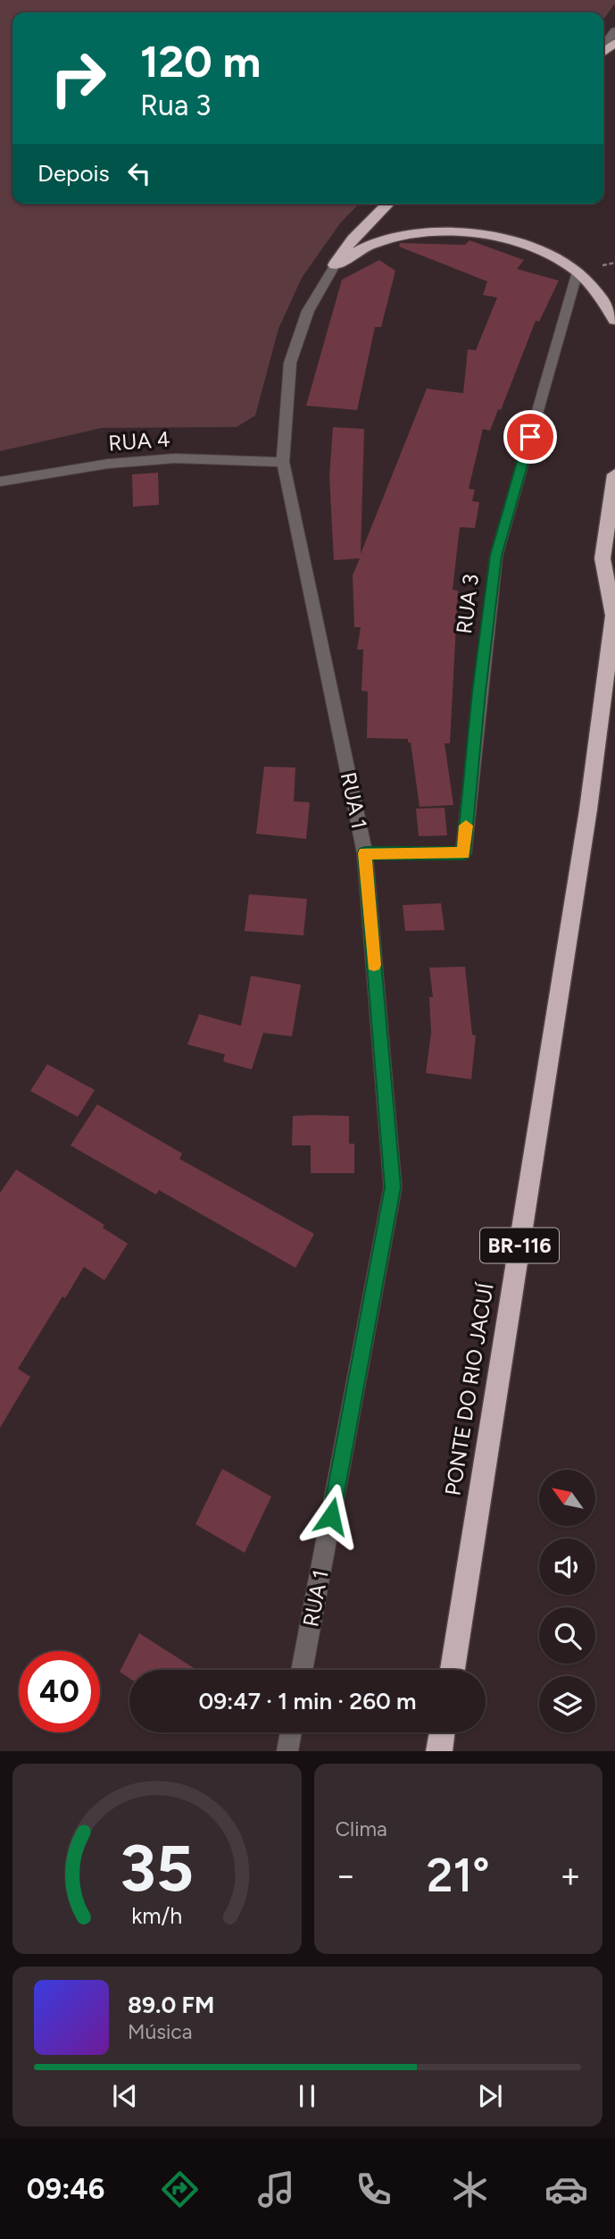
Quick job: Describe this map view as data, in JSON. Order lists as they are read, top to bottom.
{
  "streets": {
    "highway": ["BR-116", "PONTE DO RIO JACUÍ"],
    "street": ["RUA 4", "RUA 3", "RUA 1"]
  },
  "crossings": [
    ["RUA 4", "RUA 1"],
    ["RUA 3", "RUA 1"]
  ],
  "north": "top left",
  "page": {
    "turn": ["120 m", "Rua 3"],
    "then": "Depois",
    "limit": "40",
    "trip": "09:47 · 1 min · 260 m",
    "tile": "Clima",
    "heat": ["−", "21°", "+"],
    "song": ["89.0 FM", "Música"],
    "tabs": "09:46",
    "gauge": ["35", "km/h"]
  }
}
